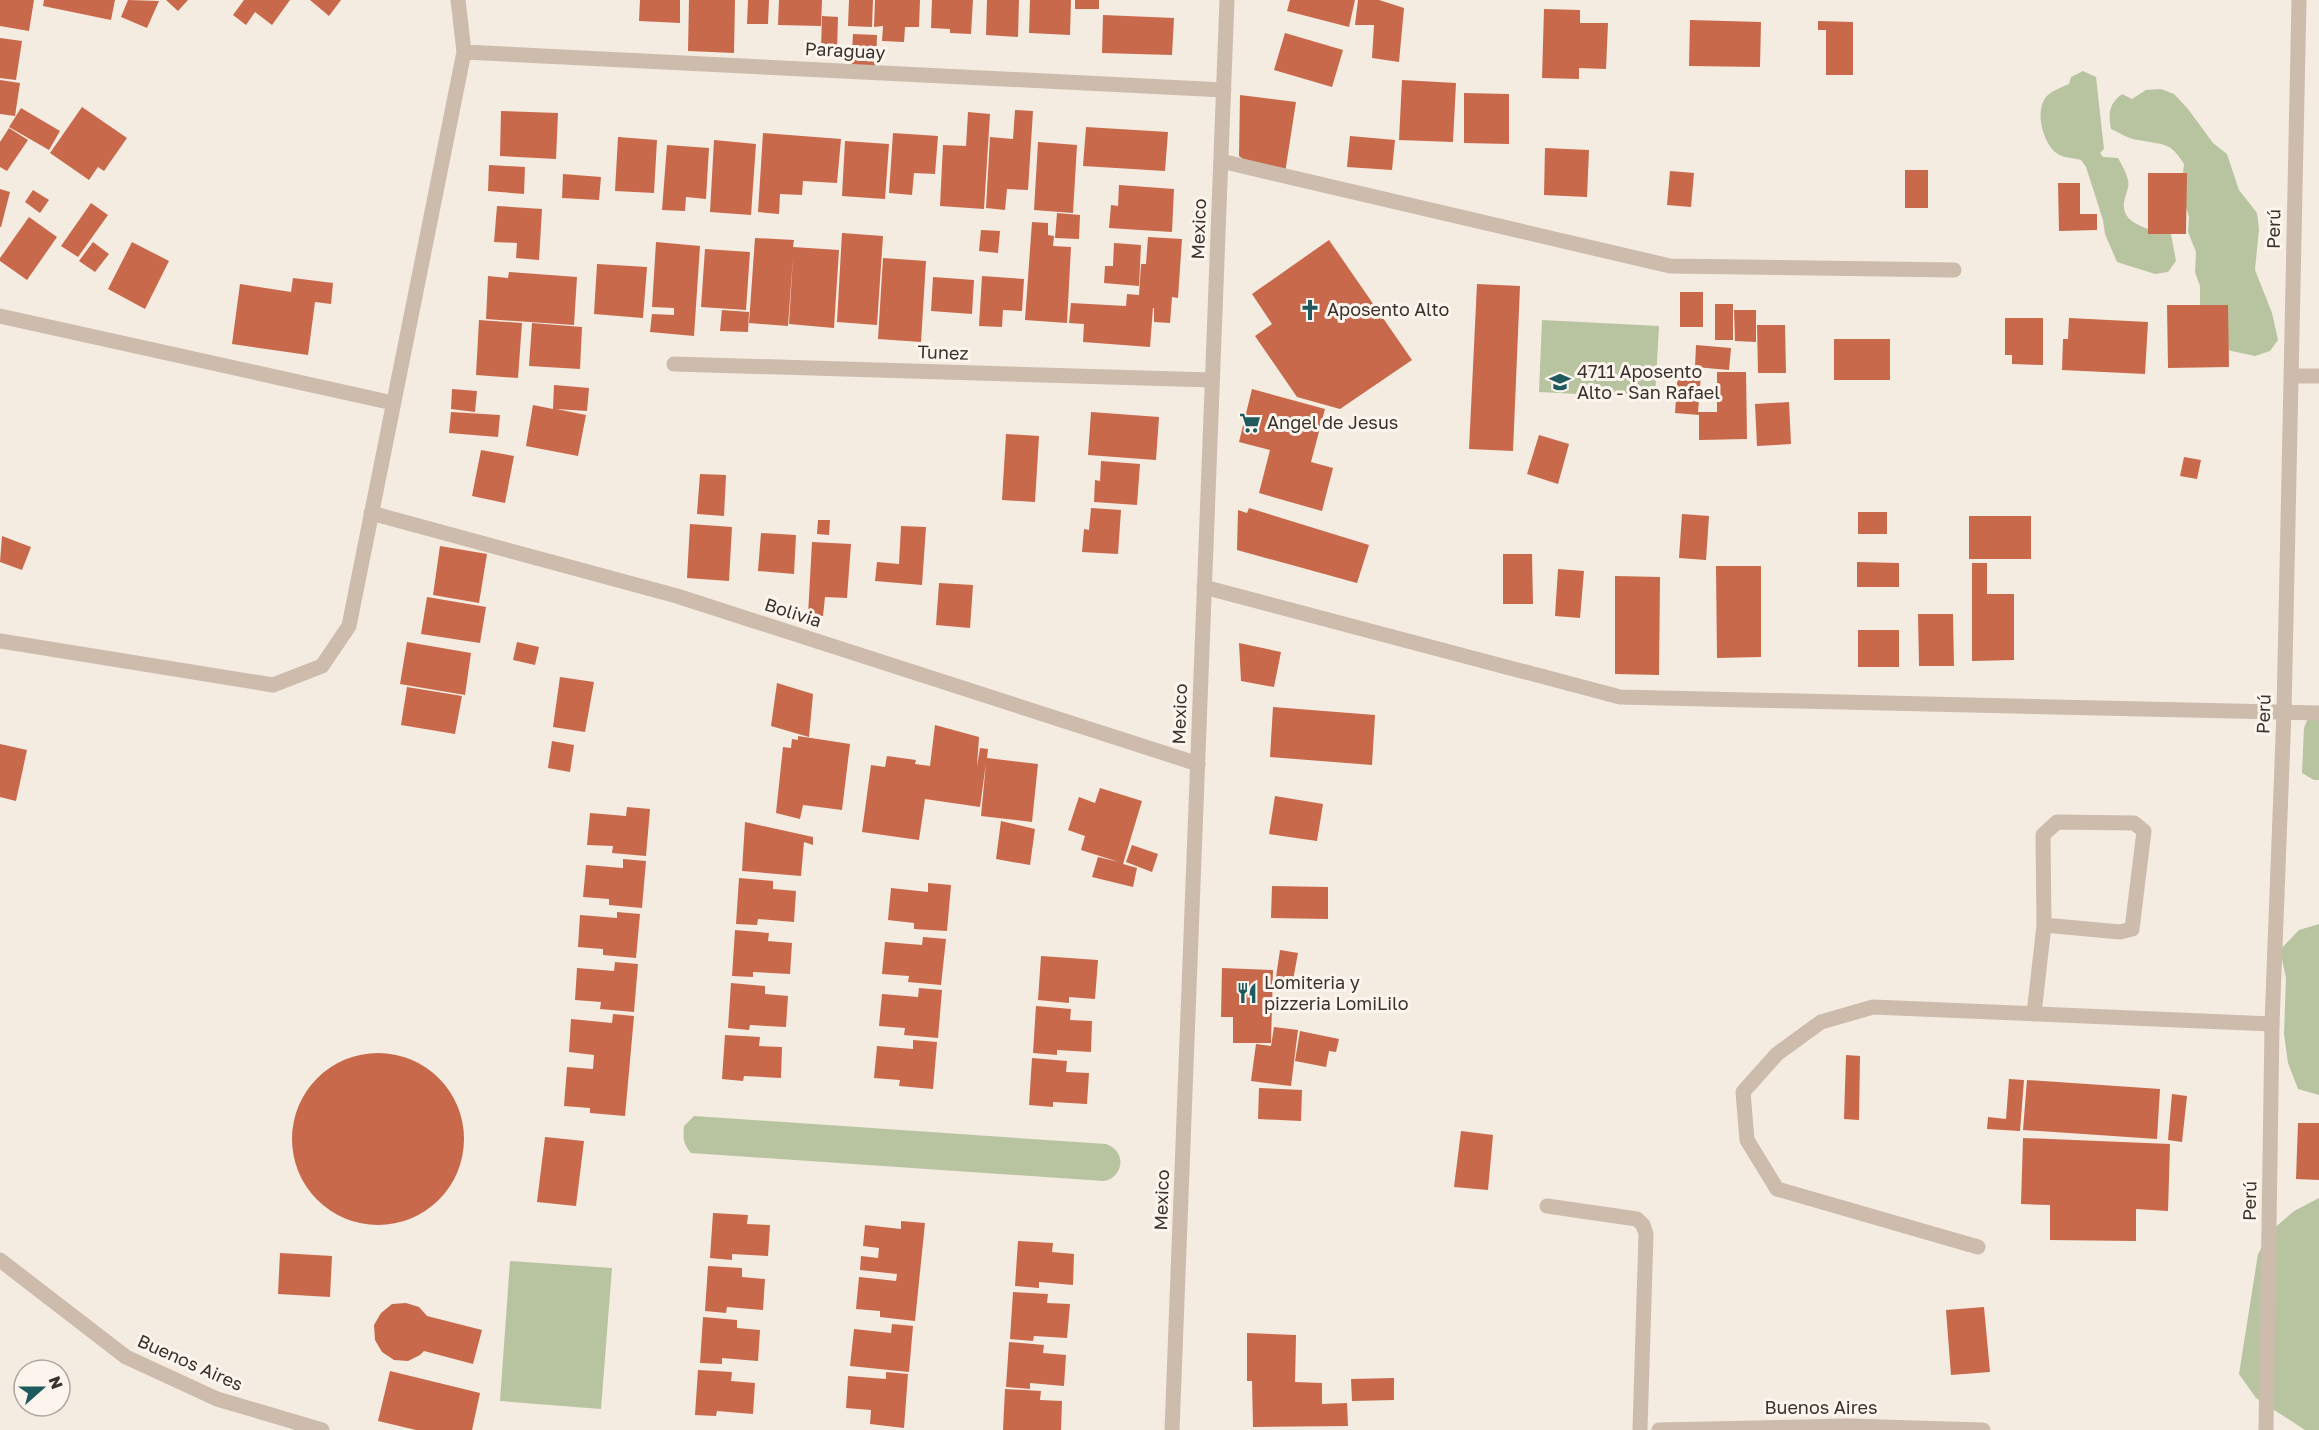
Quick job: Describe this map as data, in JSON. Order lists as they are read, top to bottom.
{
  "streets": {
    "street": [
      "Paraguay",
      "Mexico",
      "Perú",
      "Tunez",
      "Bolivia",
      "Buenos Aires"
    ]
  },
  "crossings": [
    ["Paraguay", "Mexico"],
    ["Mexico", "Tunez"],
    ["Mexico", "Bolivia"]
  ],
  "places": {
    "church": ["Aposento Alto"],
    "school or university": ["4711 Aposento Alto - San Rafael"],
    "supermarket": ["Angel de Jesus"],
    "restaurant": ["Lomiteria y pizzeria LomiLilo"]
  },
  "north": "right"
}
